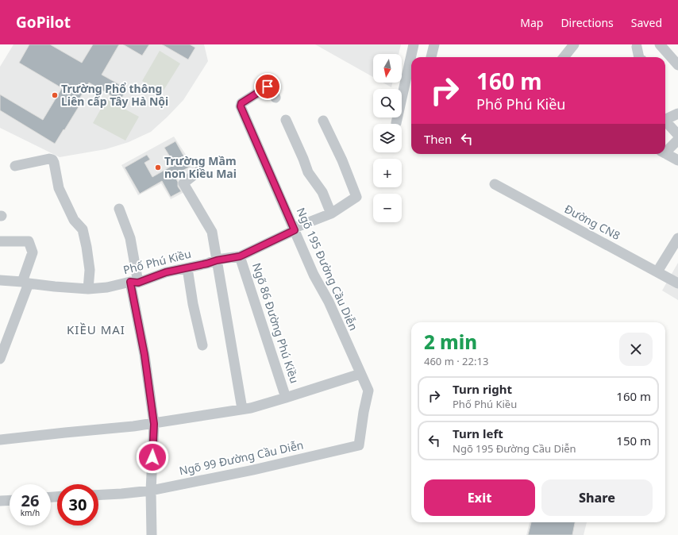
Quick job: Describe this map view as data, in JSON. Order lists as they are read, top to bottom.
{
  "streets": {
    "street": [
      "Đường CN8",
      "Phố Phú Kiều",
      "Ngõ 195 Đường Cầu Diễn",
      "Ngõ 86 Đường Phú Kiều",
      "Ngõ 99 Đường Cầu Diễn"
    ]
  },
  "crossings": [
    ["Phố Phú Kiều", "Ngõ 195 Đường Cầu Diễn"],
    ["Phố Phú Kiều", "Ngõ 86 Đường Phú Kiều"],
    ["Ngõ 195 Đường Cầu Diễn", "Ngõ 99 Đường Cầu Diễn"]
  ],
  "districts": ["KIỀU MAI"],
  "places": ["Trường Phổ thông Liên cấp Tây Hà Nội", "Trường Mầm non Kiều Mai"],
  "north": "bottom",
  "page": {
    "header": "GoPilot",
    "nav": ["Map", "Directions", "Saved"],
    "map_buttons": ["+", "−"],
    "turn": ["160 m", "Phố Phú Kiều"],
    "then": "Then",
    "heading": ["2 min", "460 m · 22:13"],
    "list": [
      {
        "name": "Turn right",
        "note": "Phố Phú Kiều",
        "value": "160 m"
      },
      {
        "name": "Turn left",
        "note": "Ngõ 195 Đường Cầu Diễn",
        "value": "150 m"
      }
    ],
    "buttons": ["Exit", "Share"],
    "speed": "26 km/h",
    "limit": "30"
  }
}
